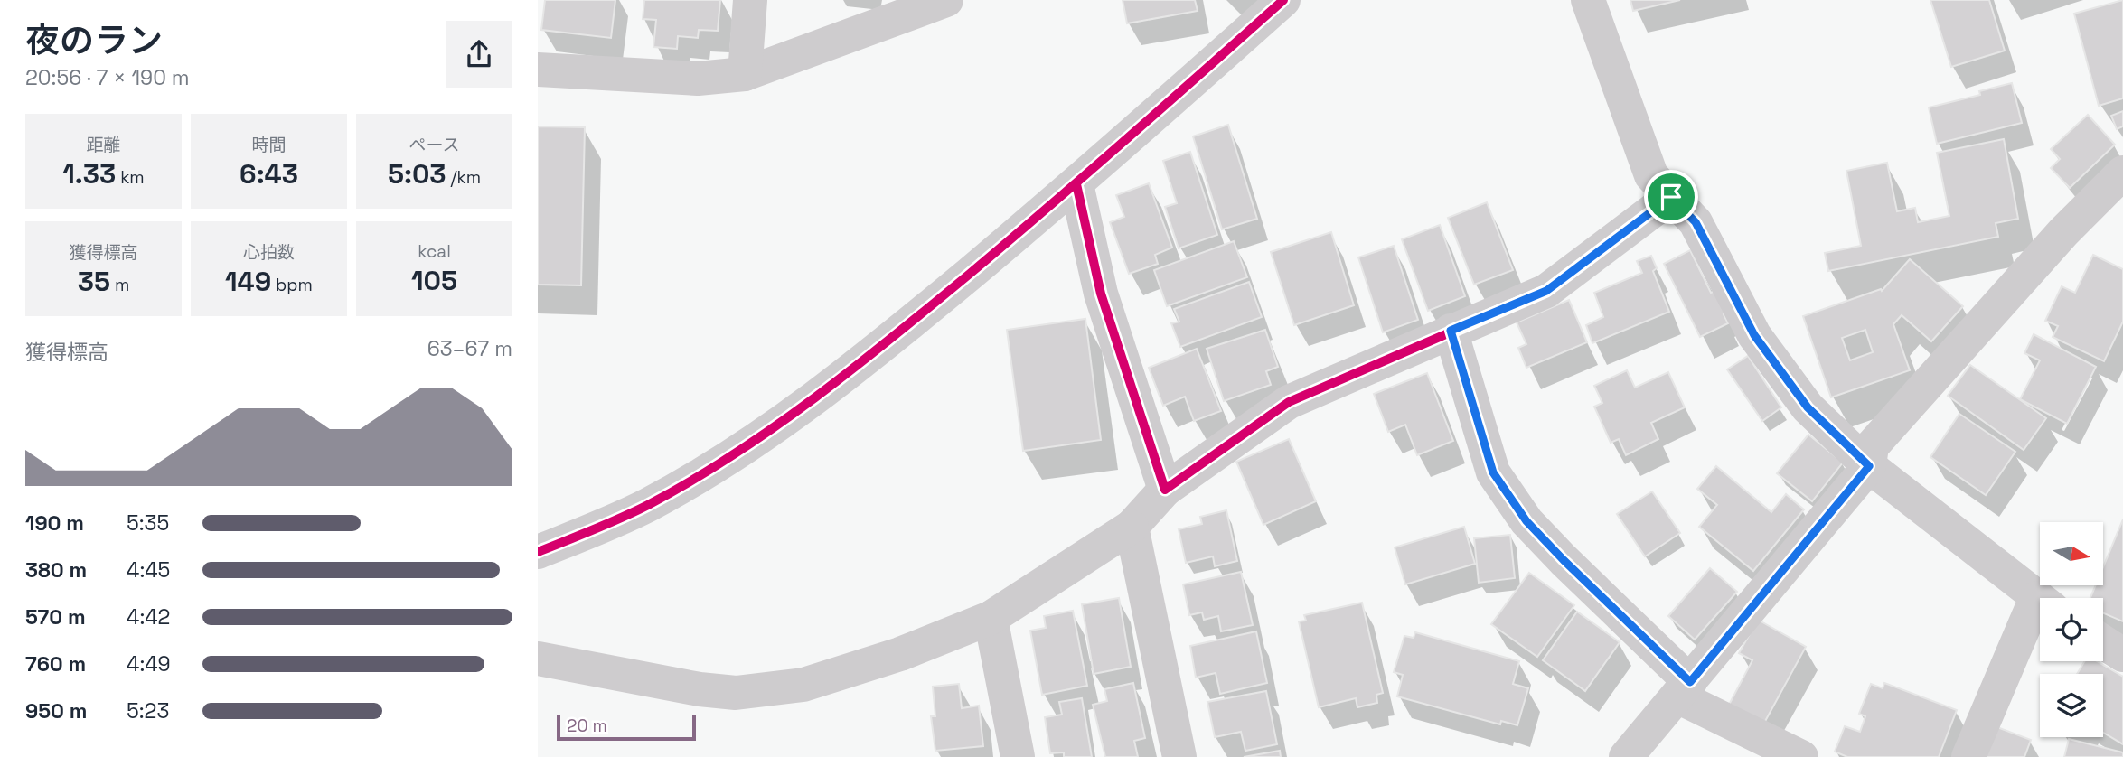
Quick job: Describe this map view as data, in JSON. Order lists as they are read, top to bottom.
{
  "scale_bar": "20 m",
  "north": "right",
  "page": {
    "heading": ["夜のラン", "20:56 · 7 × 190 m"],
    "stats": [
      ["距離", "1.33 km"],
      ["時間", "6:43"],
      ["ペース", "5:03 /km"],
      ["獲得標高", "35 m"],
      ["心拍数", "149 bpm"],
      ["kcal", "105"]
    ],
    "chart": ["獲得標高", "63–67 m"],
    "list": [
      {
        "name": "190 m",
        "note": "5:35"
      },
      {
        "name": "380 m",
        "note": "4:45"
      },
      {
        "name": "570 m",
        "note": "4:42"
      },
      {
        "name": "760 m",
        "note": "4:49"
      },
      {
        "name": "950 m",
        "note": "5:23"
      }
    ],
    "scale": "20 m"
  }
}
